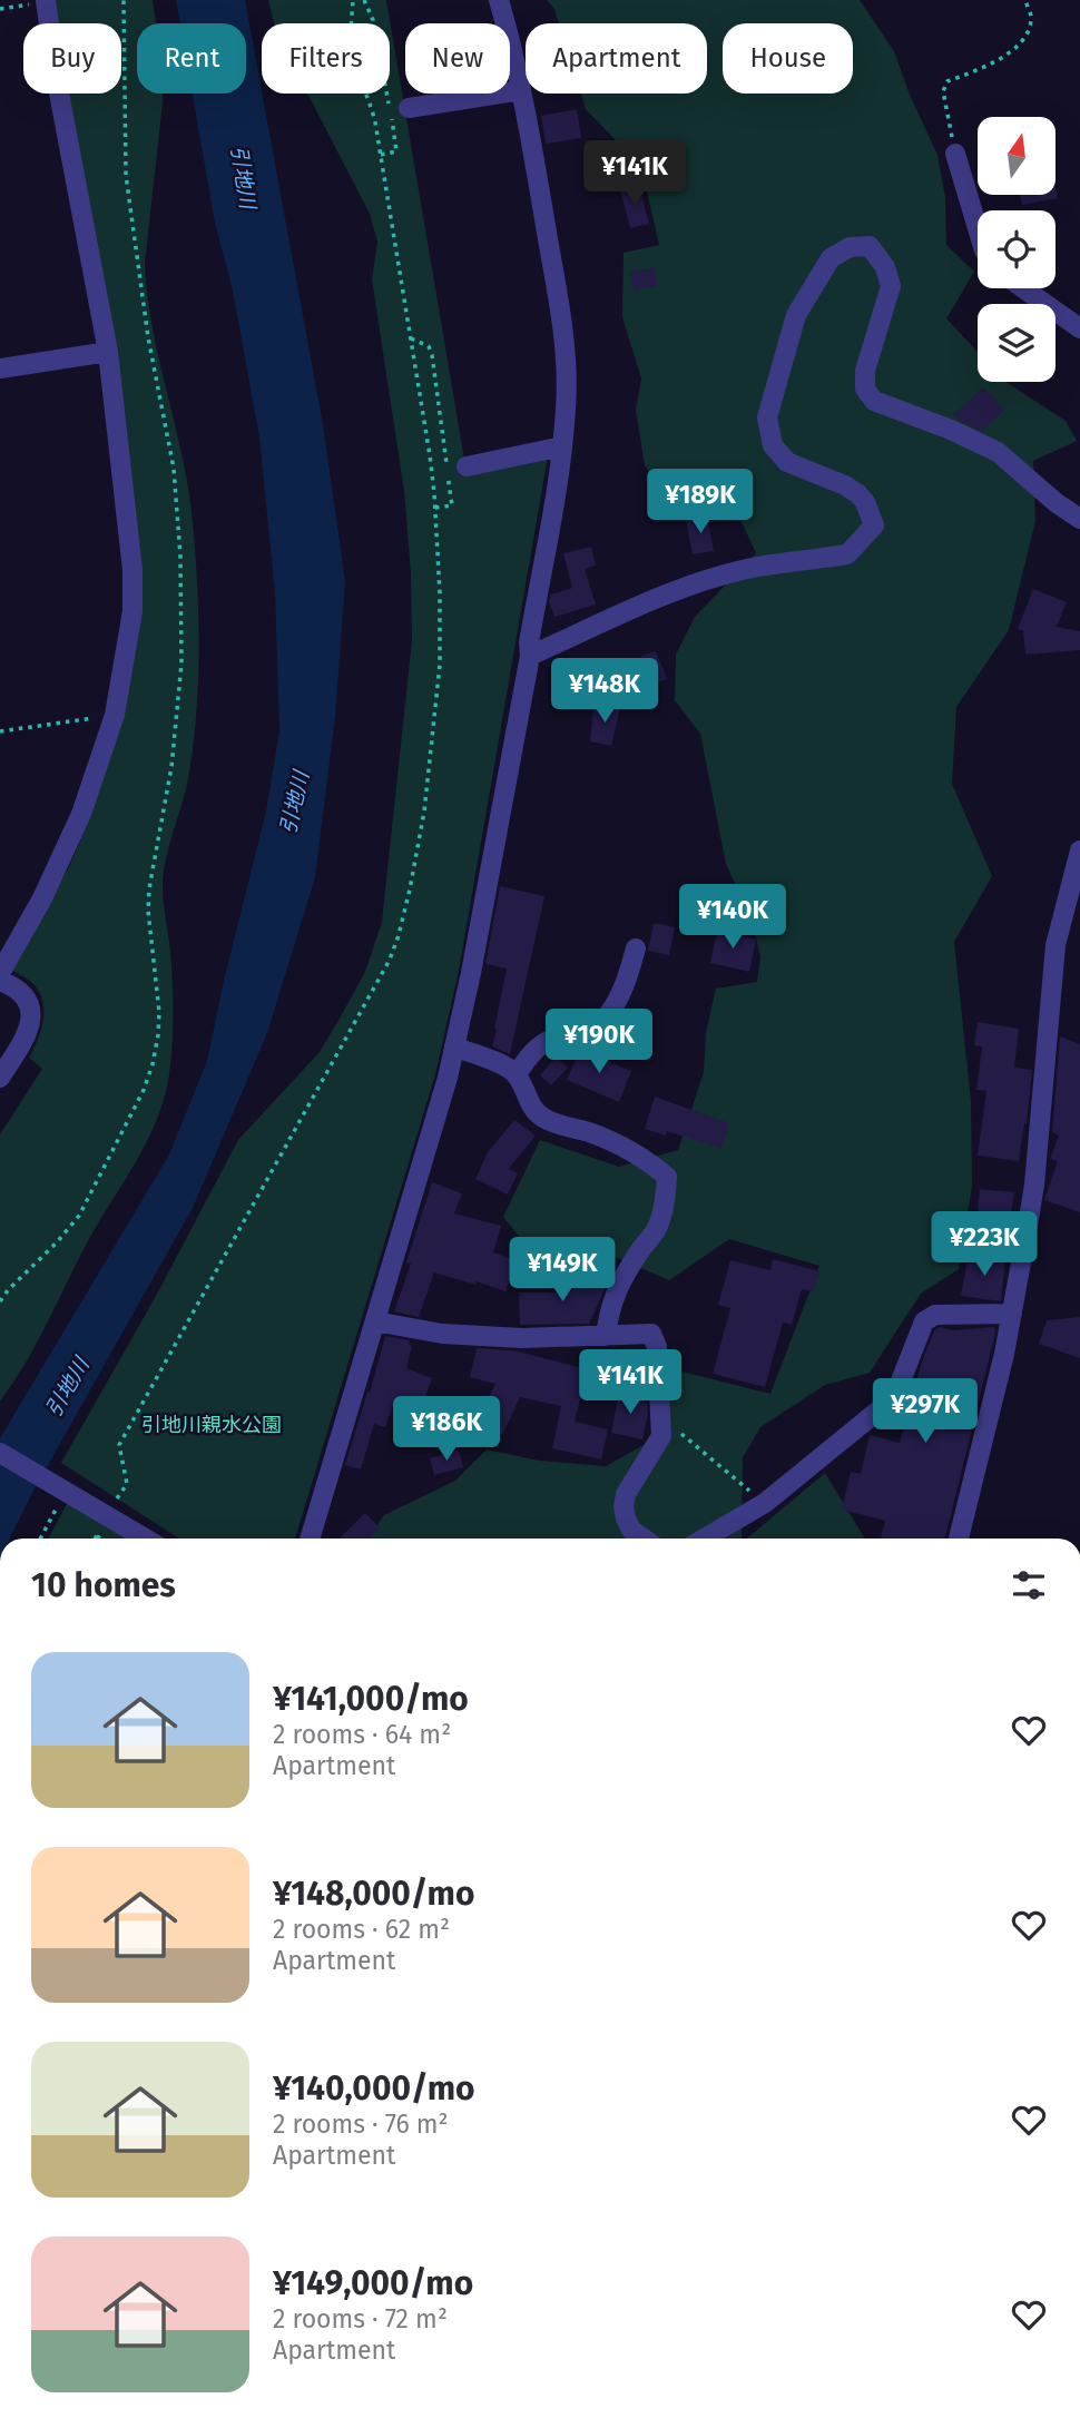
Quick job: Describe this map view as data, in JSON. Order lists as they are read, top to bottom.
{
  "water": ["引地川"],
  "parks": ["引地川親水公園"],
  "north": "top",
  "page": {
    "chip": [
      "Buy",
      "Rent",
      "Filters",
      "New",
      "Apartment",
      "House"
    ],
    "price": [
      "¥141K",
      "¥189K",
      "¥148K",
      "¥140K",
      "¥190K",
      "¥223K",
      "¥149K",
      "¥141K",
      "¥297K",
      "¥186K"
    ],
    "heading": "10 homes",
    "list": [
      {
        "name": "¥141,000/mo",
        "note": "2 rooms · 64 m² · Apartment"
      },
      {
        "name": "¥148,000/mo",
        "note": "2 rooms · 62 m² · Apartment"
      },
      {
        "name": "¥140,000/mo",
        "note": "2 rooms · 76 m² · Apartment"
      },
      {
        "name": "¥149,000/mo",
        "note": "2 rooms · 72 m² · Apartment"
      }
    ]
  }
}
